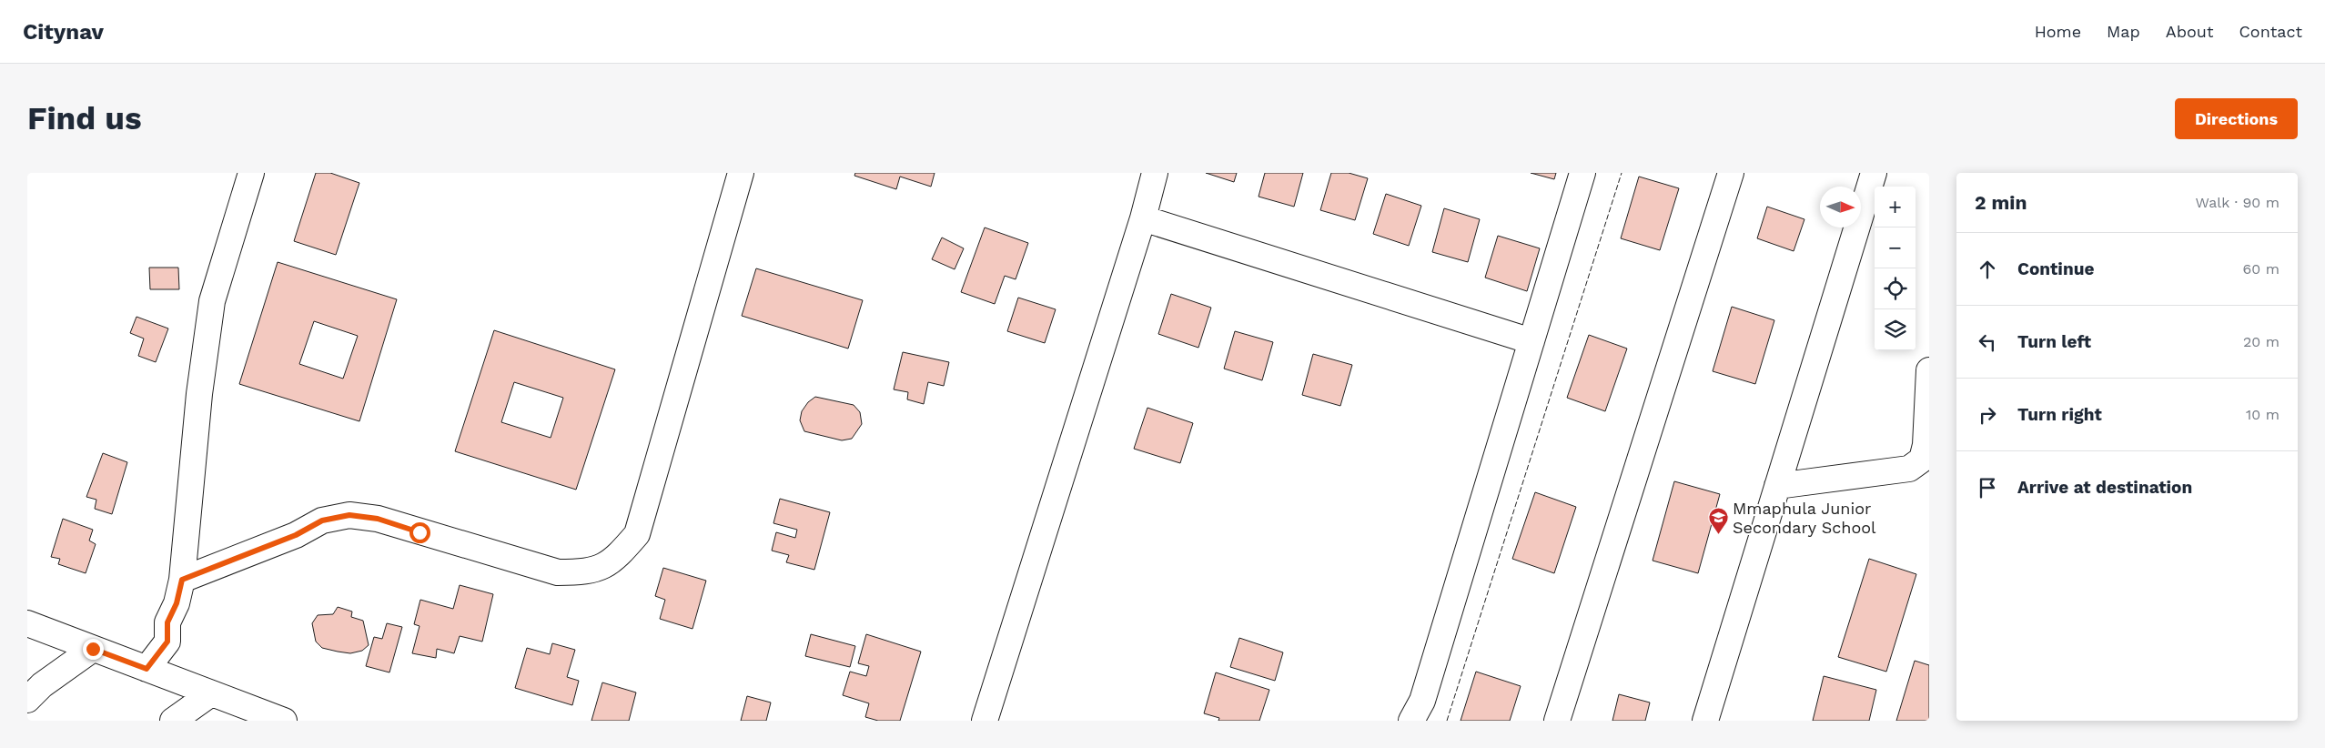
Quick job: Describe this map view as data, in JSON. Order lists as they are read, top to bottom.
{
  "places": {
    "school or university": ["Mmaphula Junior Secondary School"]
  },
  "north": "right",
  "page": {
    "header": "Citynav",
    "nav": [
      "Home",
      "Map",
      "About",
      "Contact"
    ],
    "buttons": "Directions",
    "title": "Find us",
    "heading": ["2 min", "Walk · 90 m"],
    "map_buttons": ["+", "−"],
    "list": [
      ["Continue", "60 m"],
      ["Turn left", "20 m"],
      ["Turn right", "10 m"],
      "Arrive at destination"
    ]
  }
}
